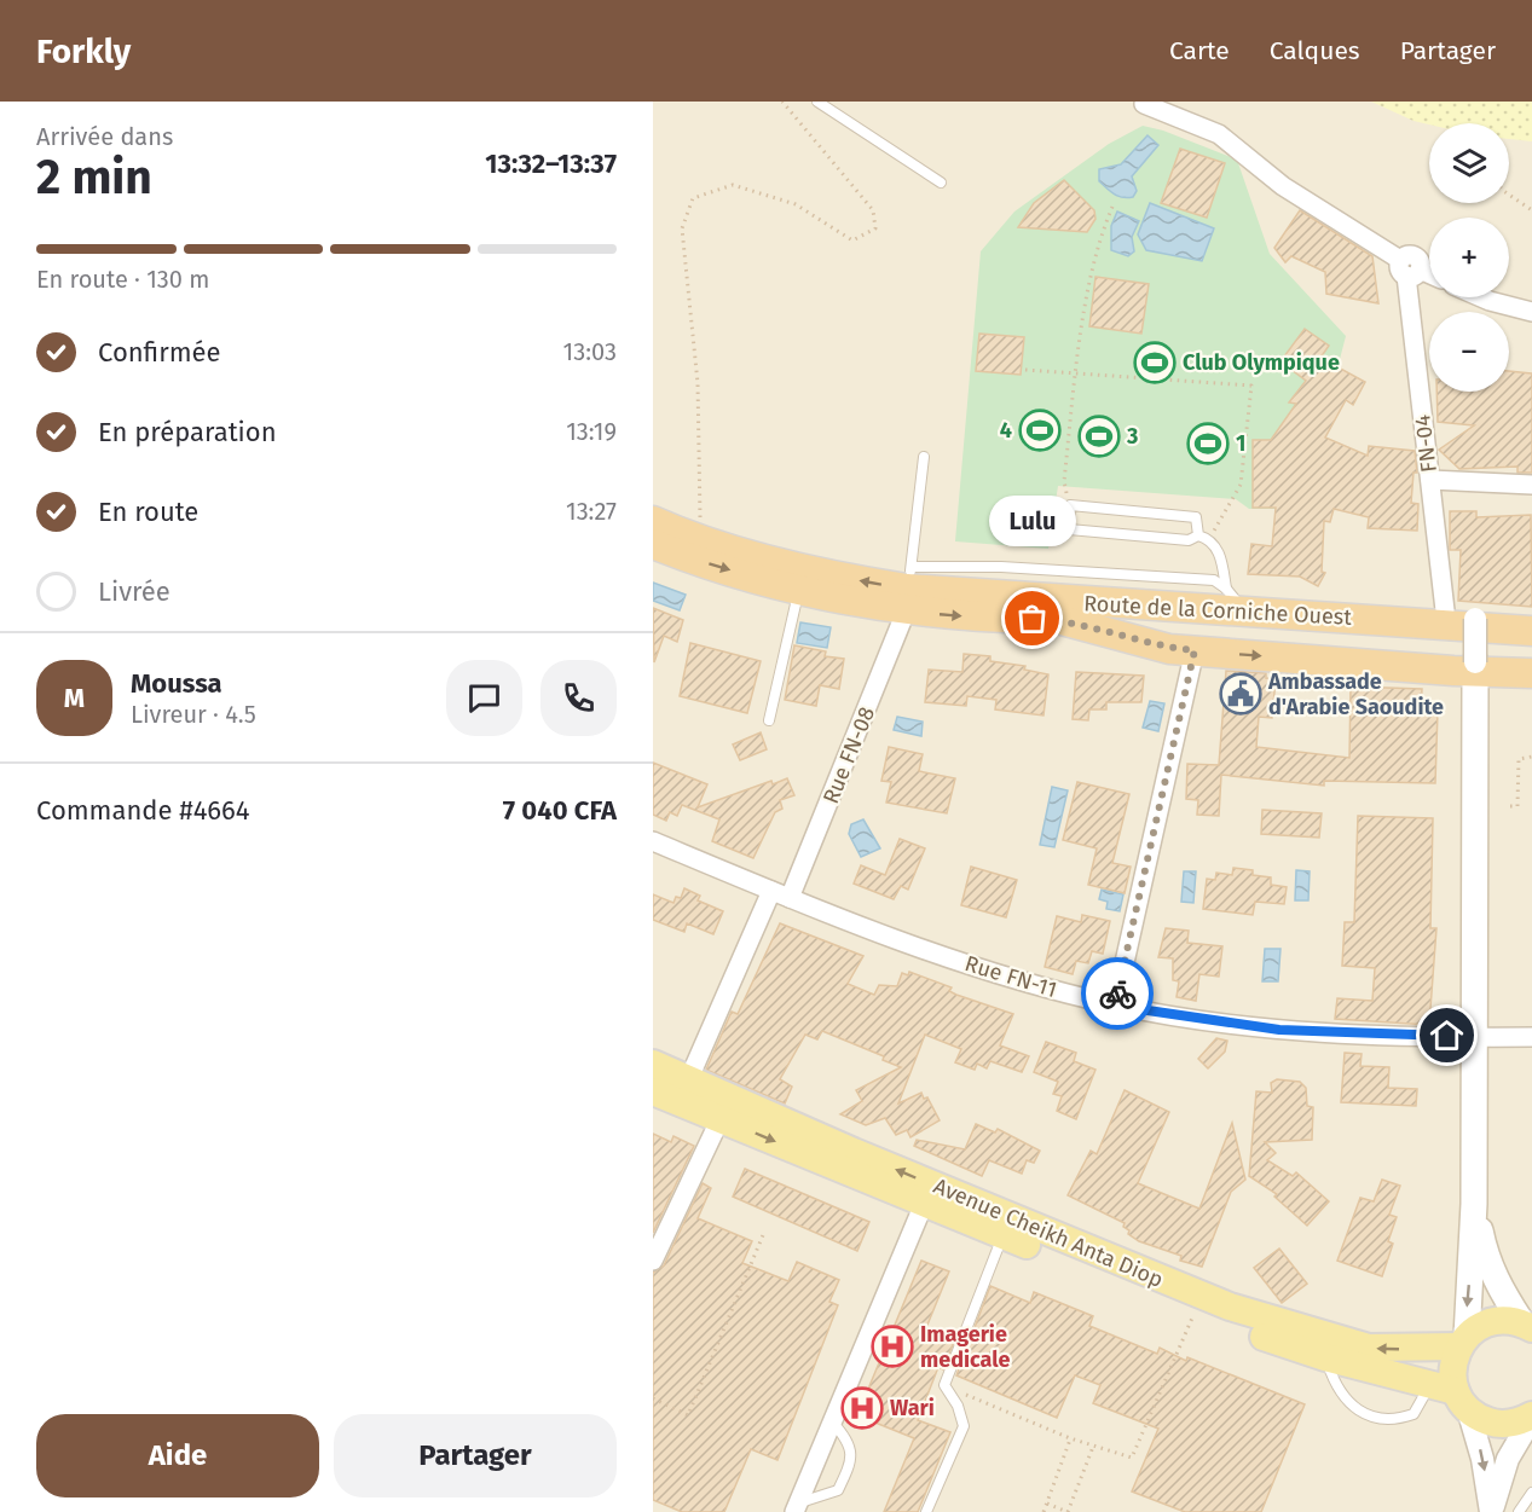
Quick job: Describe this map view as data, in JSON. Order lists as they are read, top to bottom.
{
  "streets": {
    "highway": ["Route de la Corniche Ouest"],
    "main road": ["Avenue Cheikh Anta Diop"],
    "street": ["FN-04", "Rue FN-08", "Rue FN-11"]
  },
  "crossings": [
    ["Route de la Corniche Ouest", "Rue FN-08"],
    ["Rue FN-08", "Rue FN-11"]
  ],
  "places": {
    "sports": [
      "Club Olympique",
      "4",
      "3",
      "1"
    ],
    "other": ["Lulu"],
    "public building": ["Ambassade d'Arabie Saoudite"],
    "hospital": ["Imagerie medicale", "Wari"]
  },
  "page": {
    "header": "Forkly",
    "nav": ["Carte", "Calques", "Partager"],
    "heading": ["2 min", "Arrivée dans", "13:32–13:37"],
    "panel": [
      "Moussa",
      "Livreur · 4.5",
      "Commande #4664",
      "7 040 CFA"
    ],
    "map_buttons": ["+", "−"],
    "bar": "En route · 130 m",
    "list": [
      ["Confirmée", "13:03"],
      ["En préparation", "13:19"],
      ["En route", "13:27"],
      "Livrée"
    ],
    "bubble": "Lulu",
    "round": "M",
    "buttons": ["Aide", "Partager"]
  }
}
